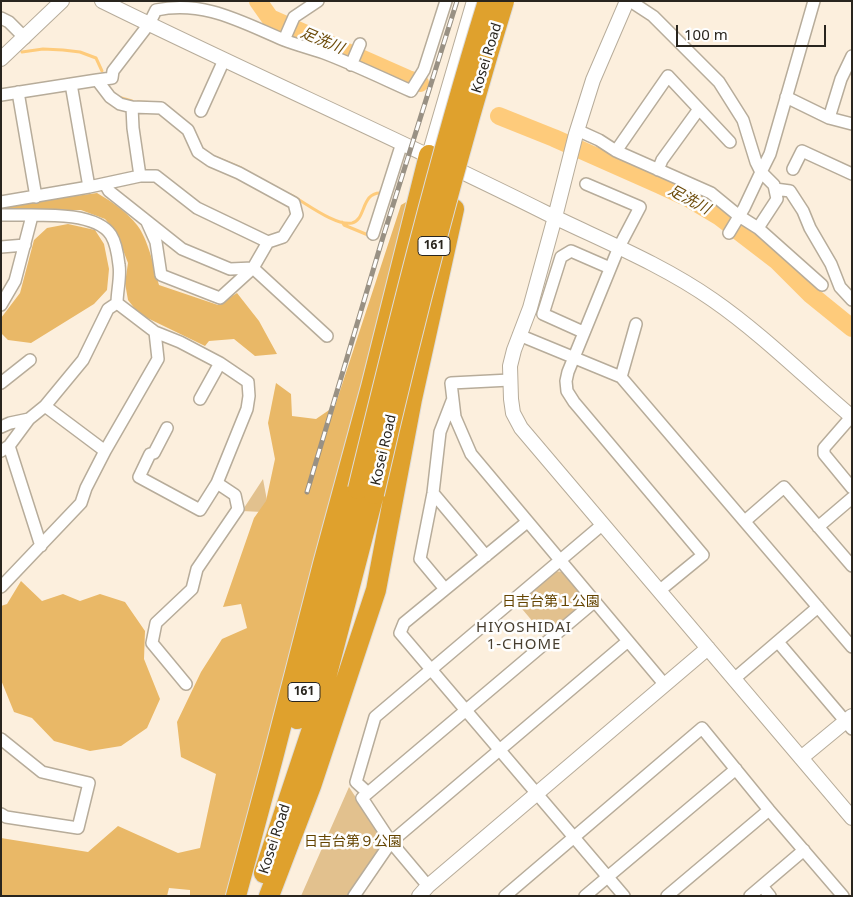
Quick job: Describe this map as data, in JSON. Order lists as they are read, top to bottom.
{
  "streets": {
    "highway": ["Kosei Road", "161"]
  },
  "districts": ["HIYOSHIDAI 1-CHOME"],
  "water": ["足洗川"],
  "parks": ["日吉台第１公園", "日吉台第９公園"],
  "scale_bar": "100 m"
}
